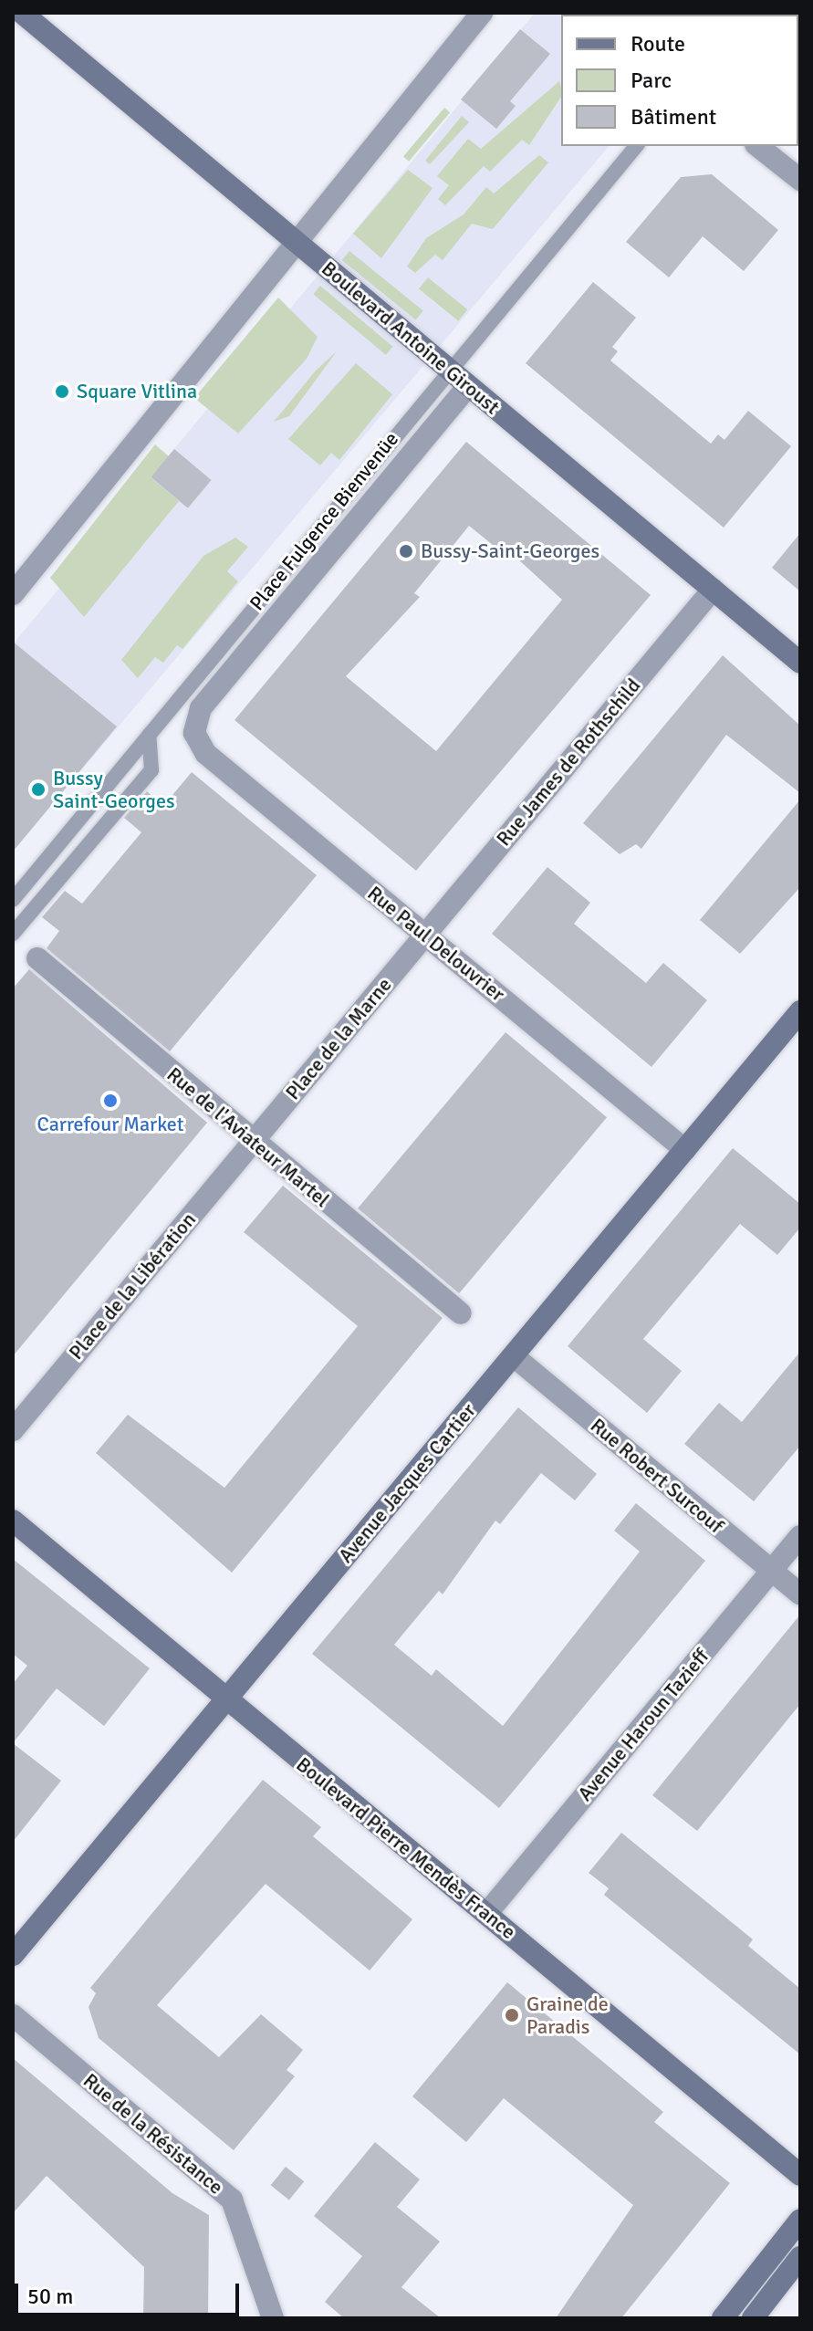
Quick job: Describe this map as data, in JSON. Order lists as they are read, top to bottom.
{
  "streets": {
    "street": [
      "Boulevard Antoine Giroust",
      "Place Fulgence Bienvenüe",
      "Rue James de Rothschild",
      "Rue Paul Delouvrier",
      "Place de la Marne",
      "Rue de l'Aviateur Martel",
      "Place de la Libération",
      "Rue Robert Surcouf",
      "Avenue Jacques Cartier",
      "Avenue Haroun Tazieff",
      "Boulevard Pierre Mendès France",
      "Rue de la Résistance"
    ]
  },
  "crossings": [
    ["Boulevard Antoine Giroust", "Place Fulgence Bienvenüe"],
    ["Boulevard Antoine Giroust", "Rue James de Rothschild"],
    ["Place Fulgence Bienvenüe", "Rue Paul Delouvrier"],
    ["Rue James de Rothschild", "Rue Paul Delouvrier"],
    ["Rue James de Rothschild", "Place de la Marne"],
    ["Rue Paul Delouvrier", "Place de la Marne"],
    ["Rue Paul Delouvrier", "Avenue Jacques Cartier"],
    ["Place de la Marne", "Rue de l'Aviateur Martel"],
    ["Place de la Marne", "Place de la Libération"],
    ["Rue de l'Aviateur Martel", "Place de la Libération"],
    ["Rue Robert Surcouf", "Avenue Jacques Cartier"],
    ["Rue Robert Surcouf", "Avenue Haroun Tazieff"],
    ["Avenue Jacques Cartier", "Boulevard Pierre Mendès France"],
    ["Avenue Haroun Tazieff", "Boulevard Pierre Mendès France"]
  ],
  "places": [
    "Square Vitlina",
    "Bussy-Saint-Georges",
    "Bussy Saint-Georges",
    "Carrefour Market",
    "Graine de Paradis"
  ],
  "legend": ["Route", "Parc", "Bâtiment"],
  "scale_bar": "50 m"
}
